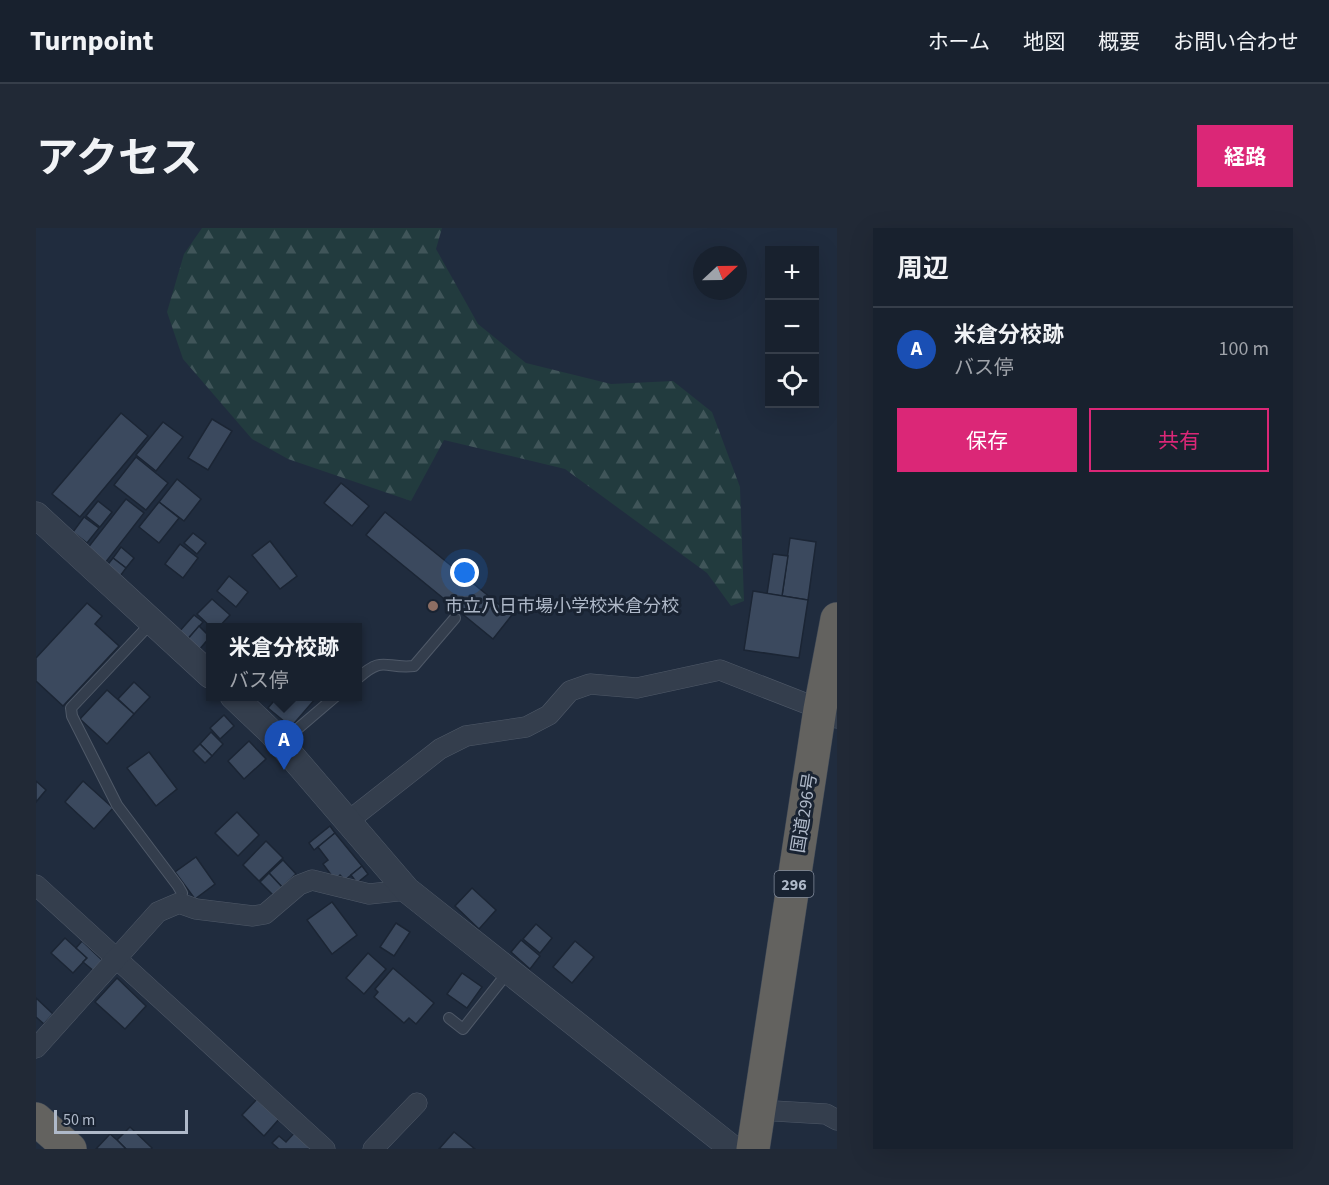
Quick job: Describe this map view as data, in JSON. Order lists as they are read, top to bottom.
{
  "streets": {
    "highway": ["国道296号", "296"]
  },
  "places": ["市立八日市場小学校米倉分校"],
  "scale_bar": "50 m",
  "north": "right",
  "page": {
    "header": "Turnpoint",
    "nav": [
      "ホーム",
      "地図",
      "概要",
      "お問い合わせ"
    ],
    "title": "アクセス",
    "buttons": [
      "経路",
      ["保存", "共有"]
    ],
    "heading": "周辺",
    "map_buttons": ["+", "−"],
    "list": [
      {
        "mark": "A",
        "name": "米倉分校跡",
        "note": "バス停",
        "value": "100 m"
      }
    ],
    "popup": ["米倉分校跡", "バス停"],
    "pins": "A",
    "scale": "50 m"
  }
}
